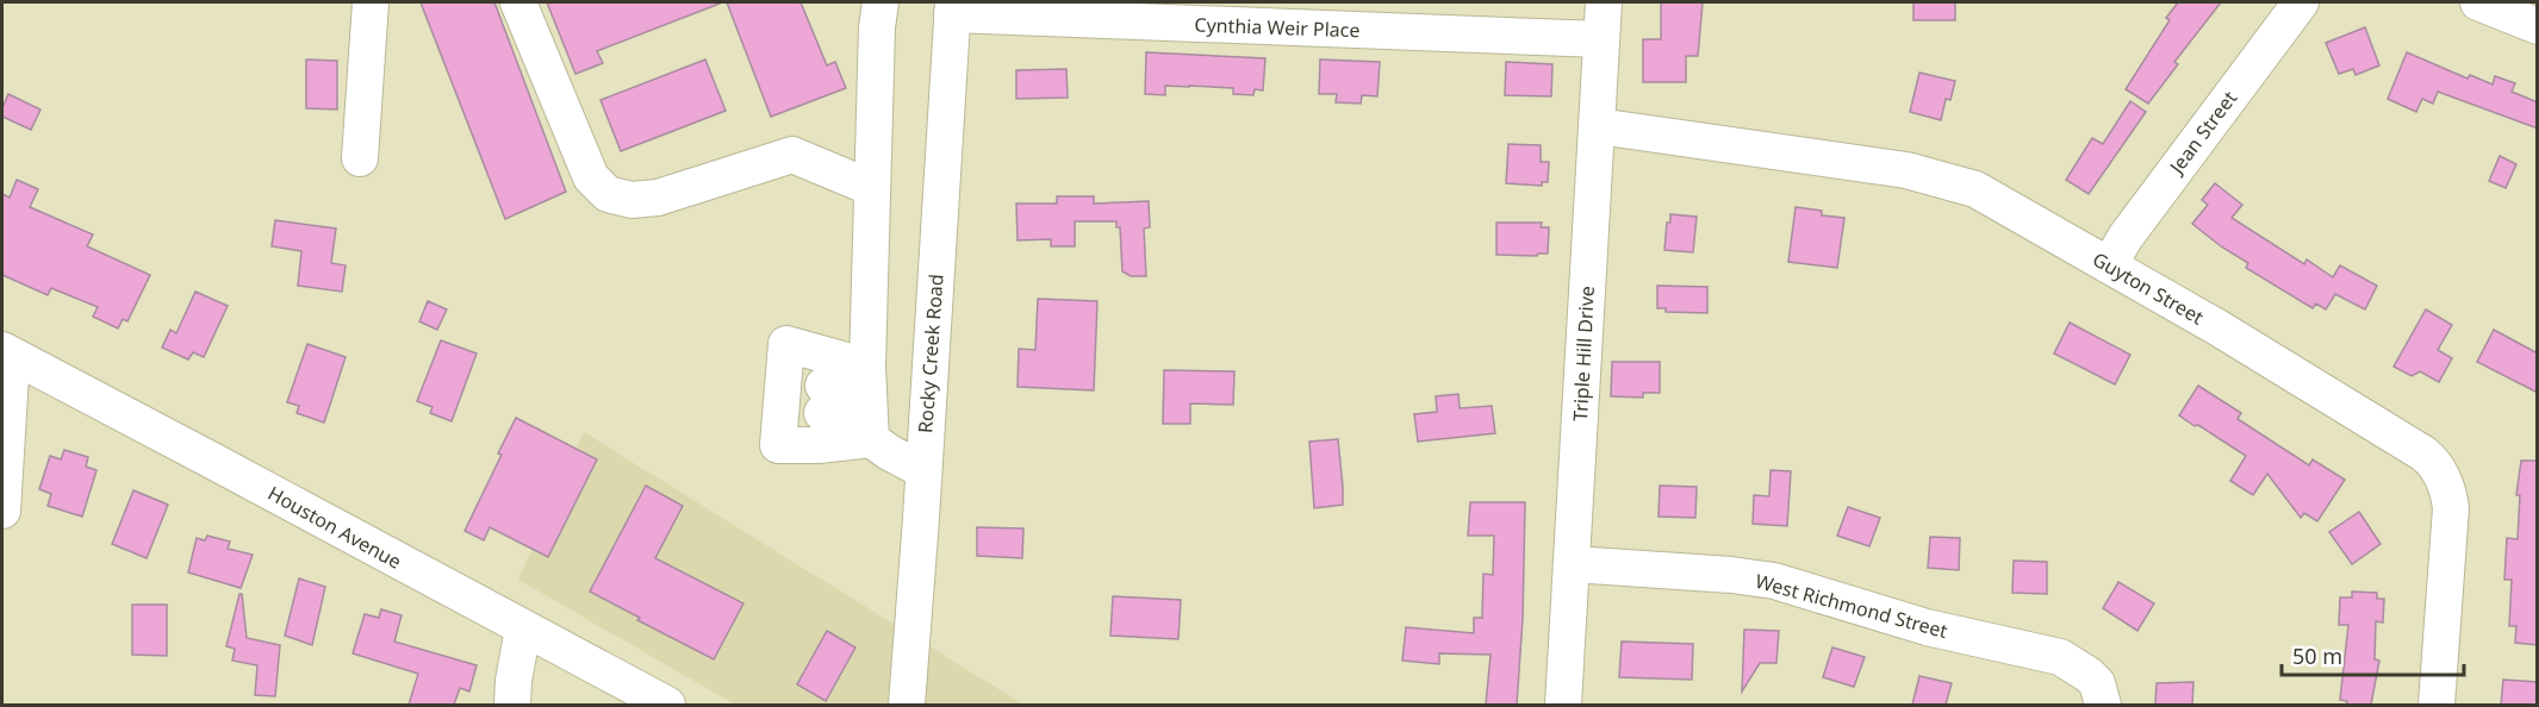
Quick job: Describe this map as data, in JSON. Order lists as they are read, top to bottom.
{
  "streets": {
    "street": [
      "Cynthia Weir Place",
      "Jean Street",
      "Guyton Street",
      "Rocky Creek Road",
      "Triple Hill Drive",
      "Houston Avenue",
      "West Richmond Street"
    ]
  },
  "crossings": [
    ["Cynthia Weir Place", "Rocky Creek Road"],
    ["Cynthia Weir Place", "Triple Hill Drive"],
    ["Jean Street", "Guyton Street"],
    ["Guyton Street", "Triple Hill Drive"],
    ["Triple Hill Drive", "West Richmond Street"]
  ],
  "scale_bar": "50 m"
}
